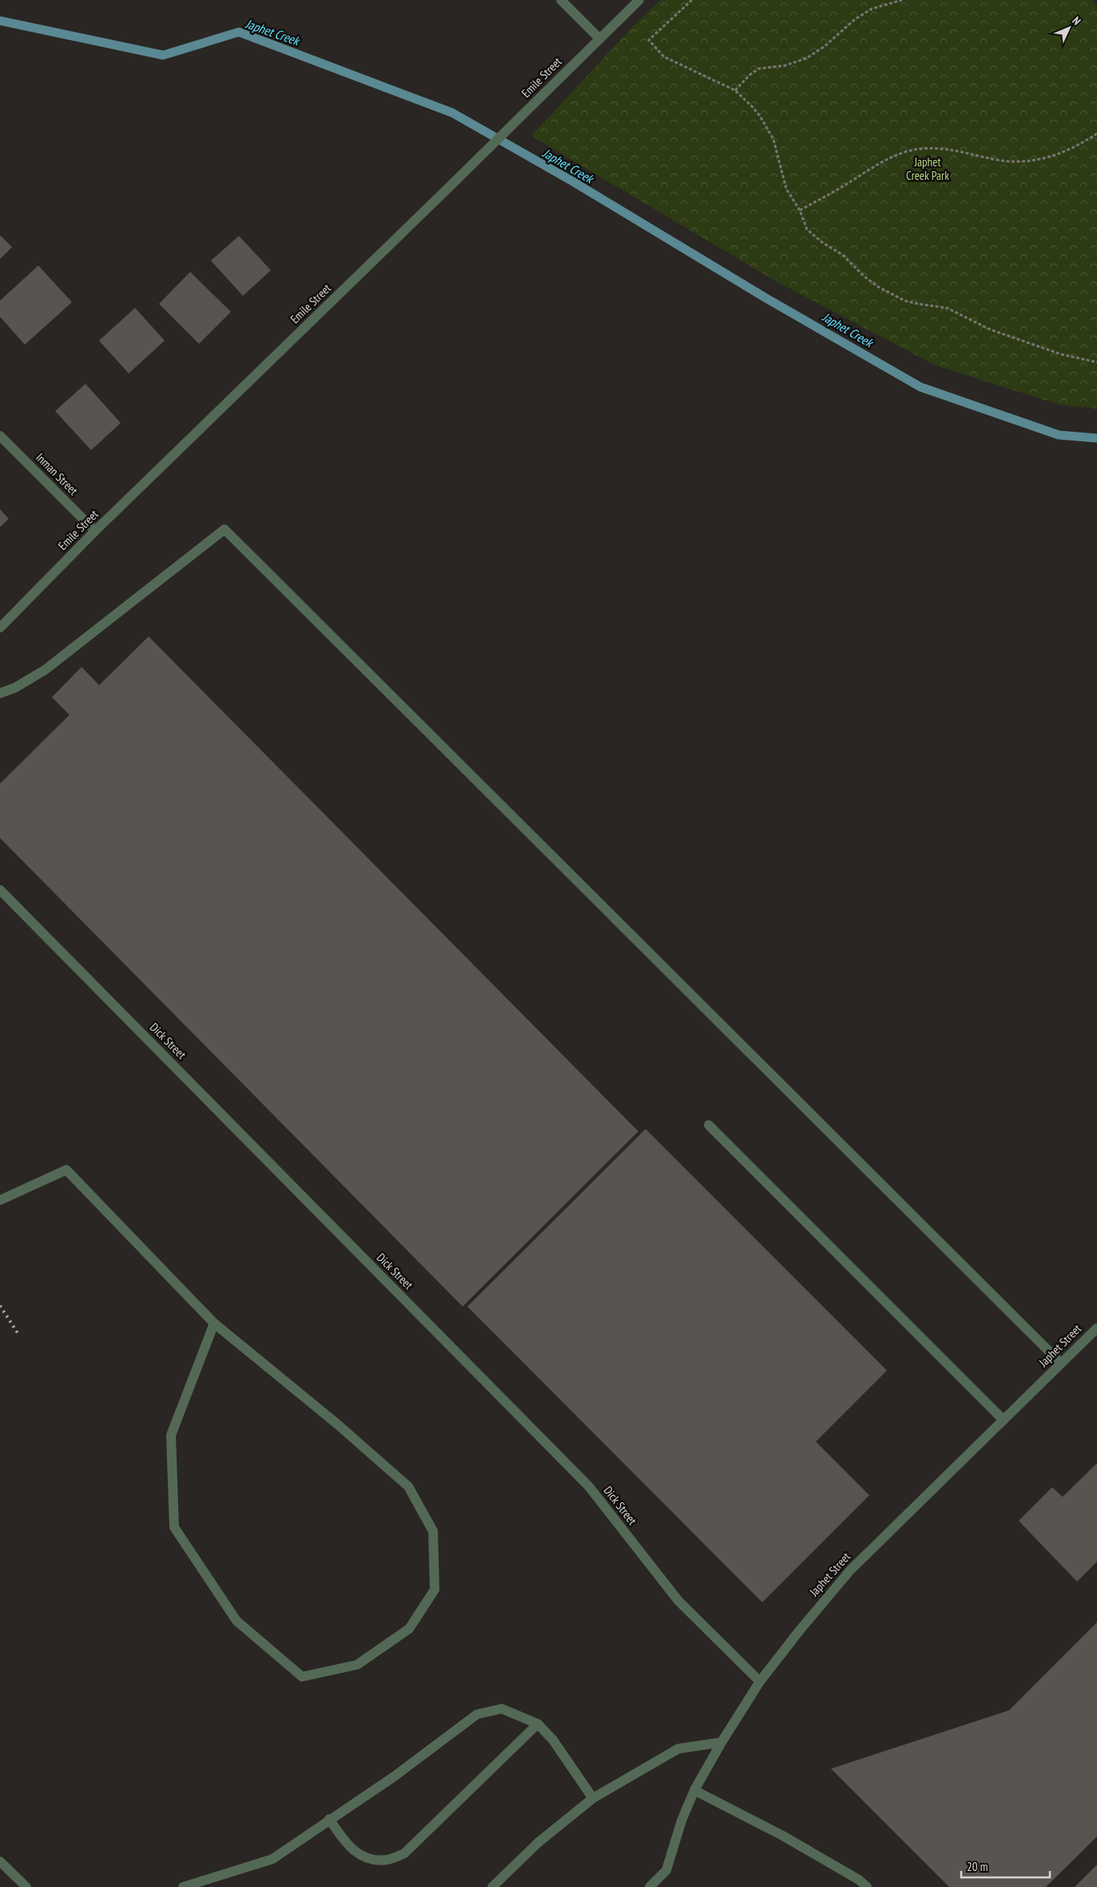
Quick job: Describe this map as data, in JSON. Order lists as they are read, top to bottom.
{
  "streets": {
    "street": [
      "Emile Street",
      "Inman Street",
      "Dick Street",
      "Japhet Street"
    ]
  },
  "crossings": [
    ["Emile Street", "Inman Street"],
    ["Dick Street", "Japhet Street"]
  ],
  "water": ["Japhet Creek"],
  "parks": ["Japhet Creek Park"],
  "scale_bar": "20 m",
  "north": "top right"
}
